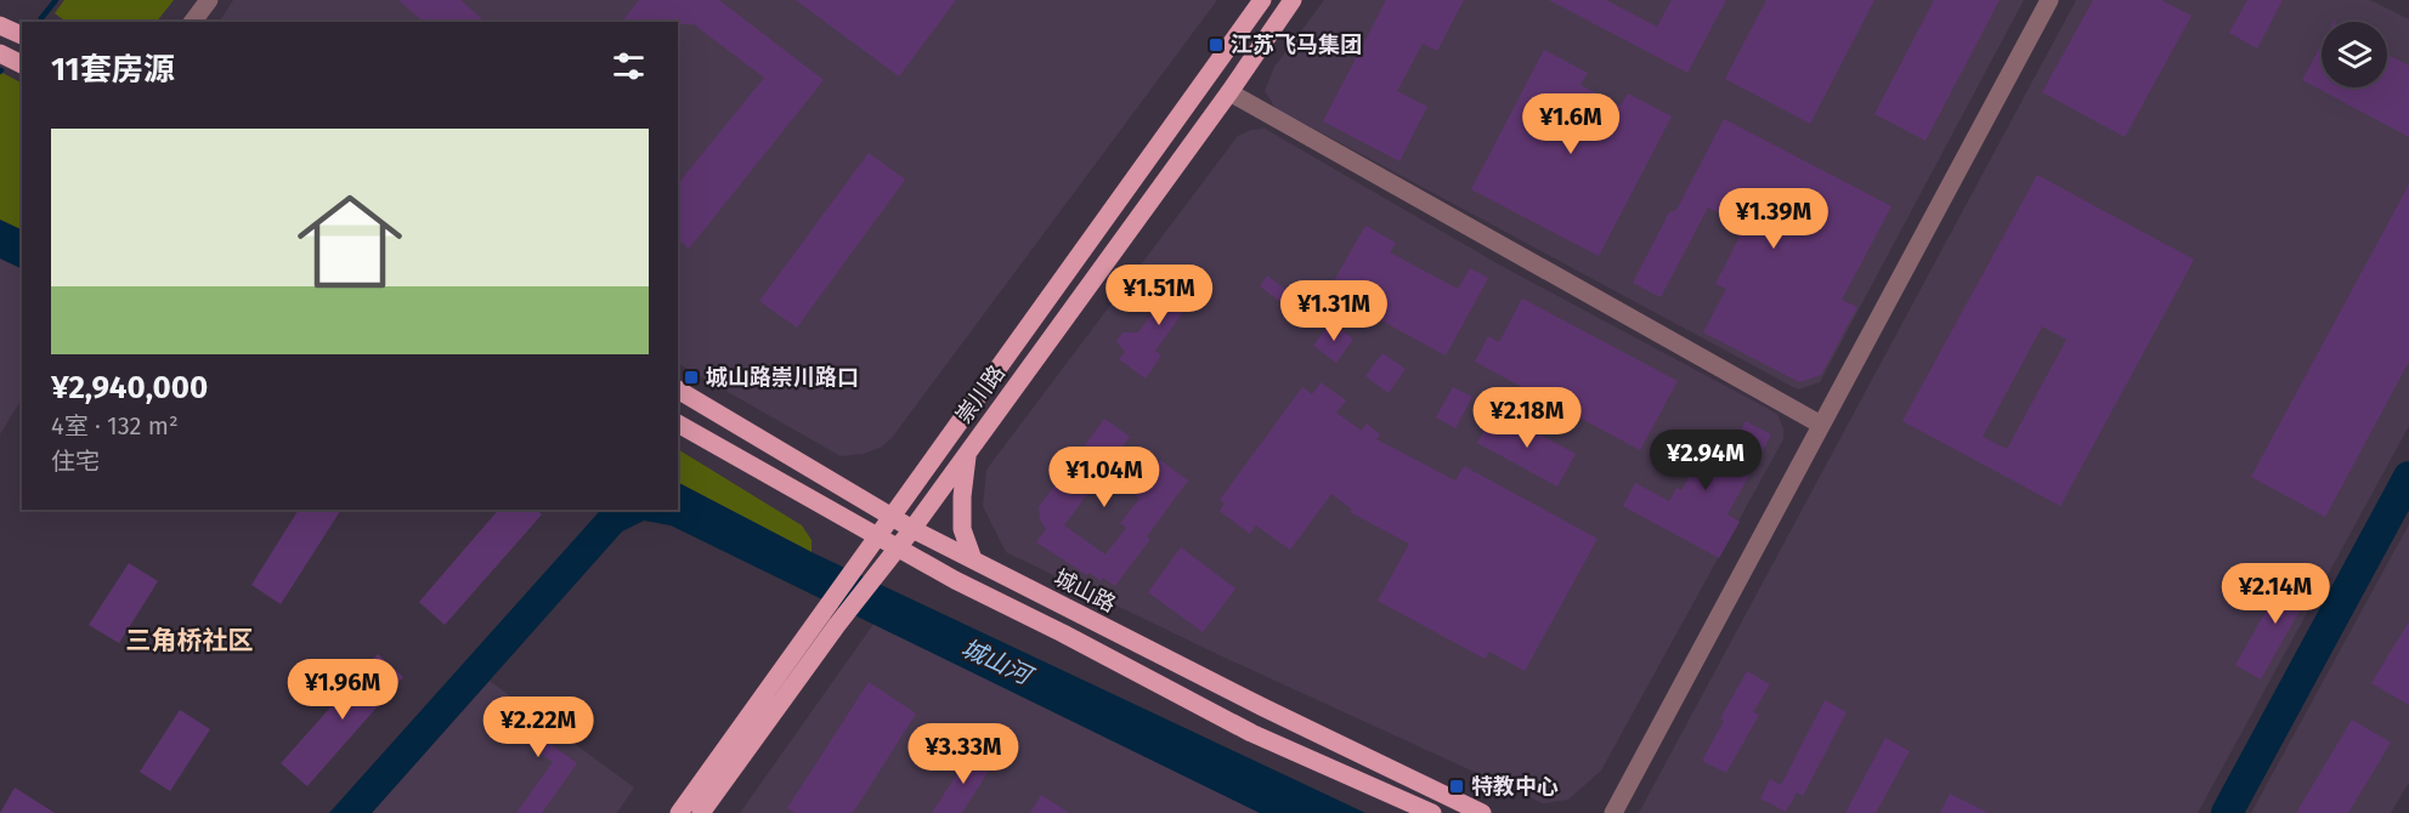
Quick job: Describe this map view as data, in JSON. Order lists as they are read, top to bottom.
{
  "streets": {
    "main road": ["崇川路", "城山路"]
  },
  "crossings": [
    ["崇川路", "城山路"]
  ],
  "districts": ["三角桥社区"],
  "water": ["城山河"],
  "places": {
    "transit": ["江苏飞马集团", "城山路崇川路口", "特教中心"]
  },
  "page": {
    "heading": "11套房源",
    "price": [
      "¥1.6M",
      "¥1.39M",
      "¥1.51M",
      "¥1.31M",
      "¥2.18M",
      "¥2.94M",
      "¥1.04M",
      "¥2.14M",
      "¥1.96M",
      "¥2.22M",
      "¥3.33M"
    ],
    "list": [
      {
        "name": "¥2,940,000",
        "note": "4室 · 132 m² · 住宅"
      }
    ]
  }
}
